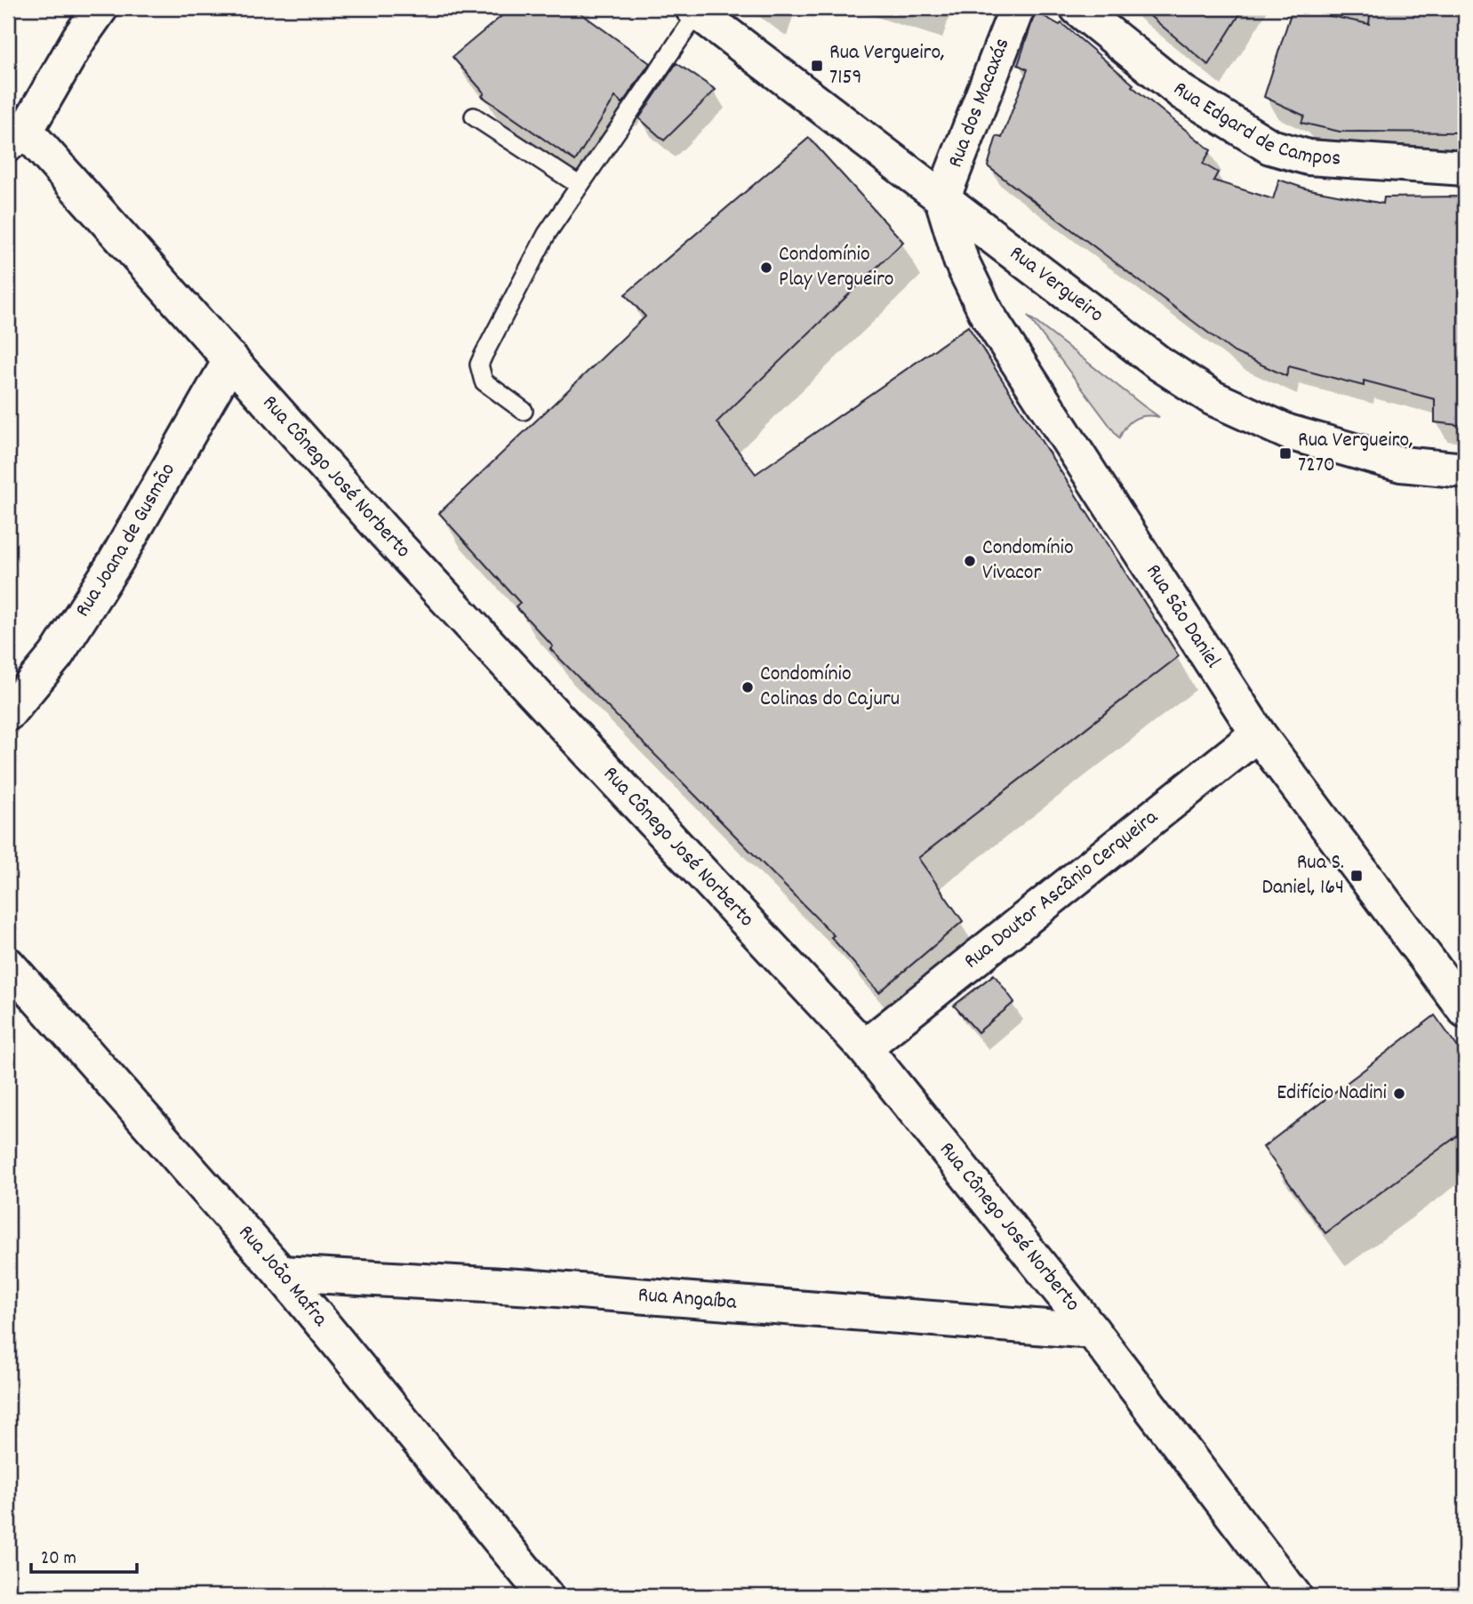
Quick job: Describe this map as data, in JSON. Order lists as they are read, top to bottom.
{
  "streets": {
    "street": [
      "Rua dos Macaxás",
      "Rua Edgard de Campos",
      "Rua Vergueiro",
      "Rua Cônego José Norberto",
      "Rua Joana de Gusmão",
      "Rua São Daniel",
      "Rua Doutor Ascânio Cerqueira",
      "Rua João Mafra",
      "Rua Angaíba"
    ]
  },
  "crossings": [
    ["Rua dos Macaxás", "Rua Vergueiro"],
    ["Rua dos Macaxás", "Rua São Daniel"],
    ["Rua Vergueiro", "Rua São Daniel"],
    ["Rua Cônego José Norberto", "Rua Joana de Gusmão"],
    ["Rua Cônego José Norberto", "Rua Doutor Ascânio Cerqueira"],
    ["Rua Cônego José Norberto", "Rua Angaíba"],
    ["Rua São Daniel", "Rua Doutor Ascânio Cerqueira"],
    ["Rua João Mafra", "Rua Angaíba"]
  ],
  "places": {
    "transit": ["Rua Vergueiro, 7159", "Rua Vergueiro, 7270", "Rua S. Daniel, 164"],
    "other": [
      "Condomínio Play Vergueiro",
      "Condomínio Vivacor",
      "Condomínio Colinas do Cajuru",
      "Edifício Nadini"
    ]
  },
  "scale_bar": "20 m"
}
